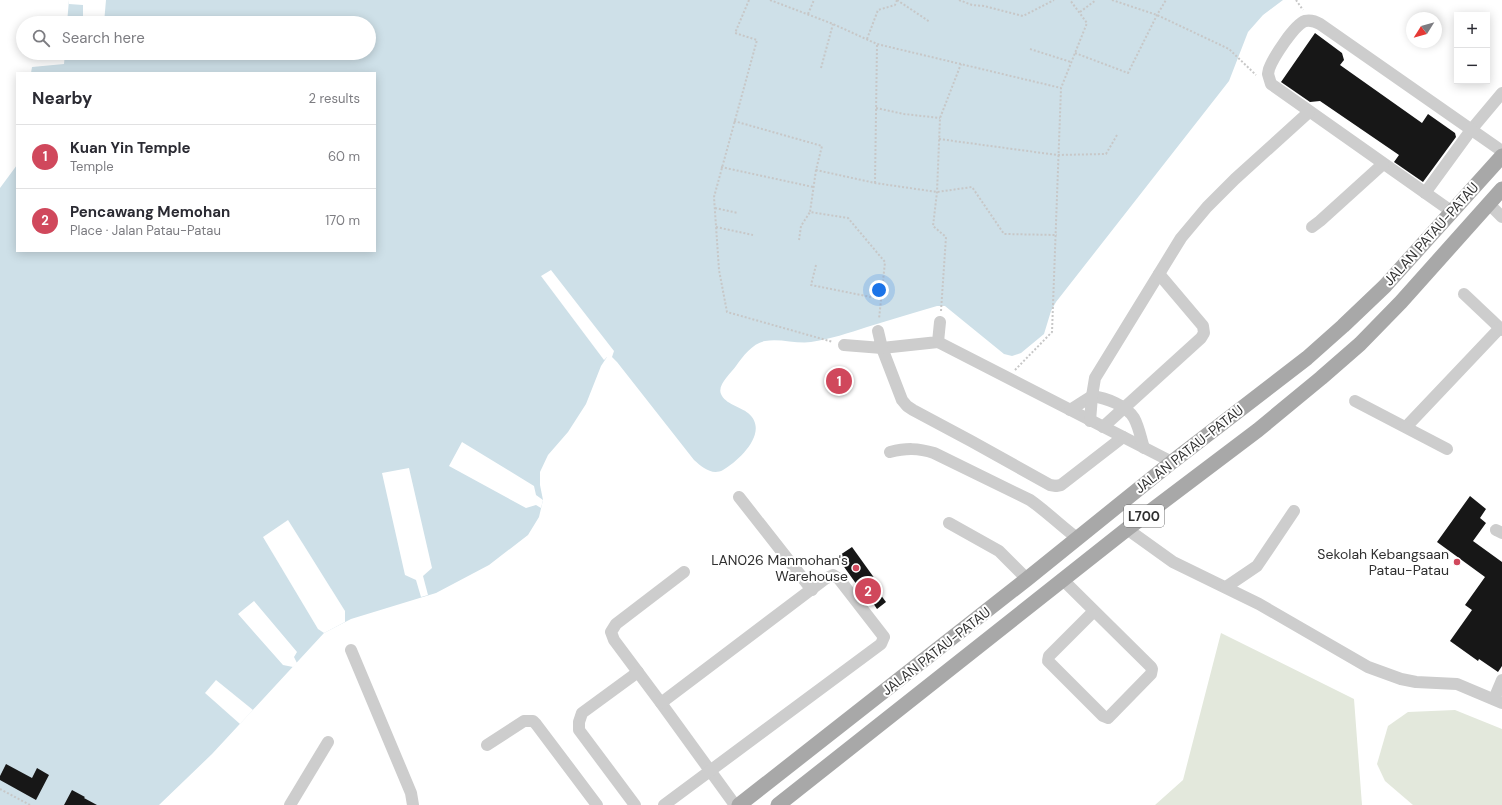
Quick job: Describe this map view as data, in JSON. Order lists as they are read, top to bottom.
{
  "streets": {
    "main road": ["JALAN PATAU-PATAU", "L700"]
  },
  "places": ["Sekolah Kebangsaan Patau-Patau", "LAN026 Manmohan's Warehouse"],
  "north": "bottom left",
  "page": {
    "map_buttons": ["+", "−"],
    "search": "Search here",
    "heading": ["Nearby", "2 results"],
    "list": [
      {
        "mark": "1",
        "name": "Kuan Yin Temple",
        "note": "Temple",
        "value": "60 m"
      },
      {
        "mark": "2",
        "name": "Pencawang Memohan",
        "note": "Place · Jalan Patau-Patau",
        "value": "170 m"
      }
    ],
    "pins": ["1", "2"]
  }
}
